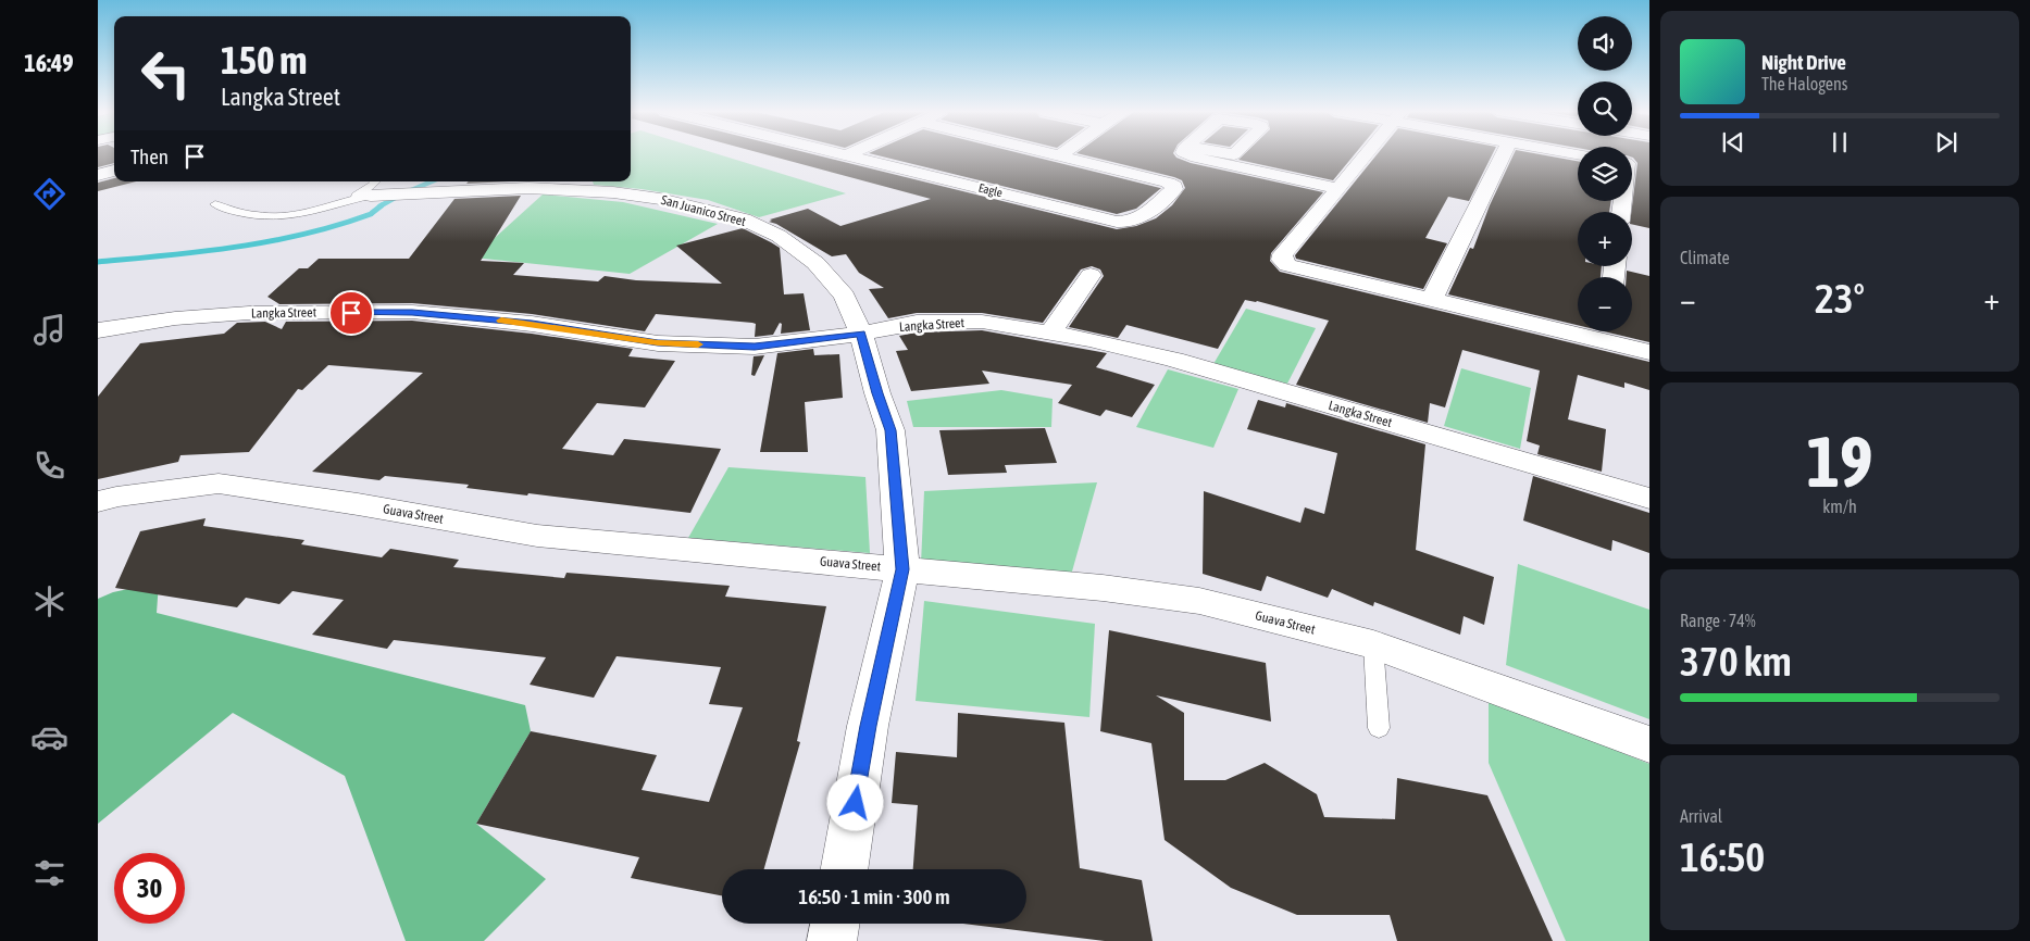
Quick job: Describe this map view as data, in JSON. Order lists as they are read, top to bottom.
{
  "streets": {
    "street": [
      "Eagle",
      "San Juanico Street",
      "Langka Street",
      "Guava Street"
    ]
  },
  "crossings": [
    ["San Juanico Street", "Langka Street"],
    ["San Juanico Street", "Guava Street"]
  ],
  "page": {
    "tabs": "16:49",
    "map_buttons": ["+", "−"],
    "turn": ["150 m", "Langka Street"],
    "song": ["Night Drive", "The Halogens"],
    "then": "Then",
    "tile": [
      "Climate",
      ["19", "km/h"],
      ["Range · 74%", "370 km"],
      ["Arrival", "16:50"]
    ],
    "heat": ["−", "23°", "+"],
    "limit": "30",
    "trip": "16:50 · 1 min · 300 m"
  }
}
